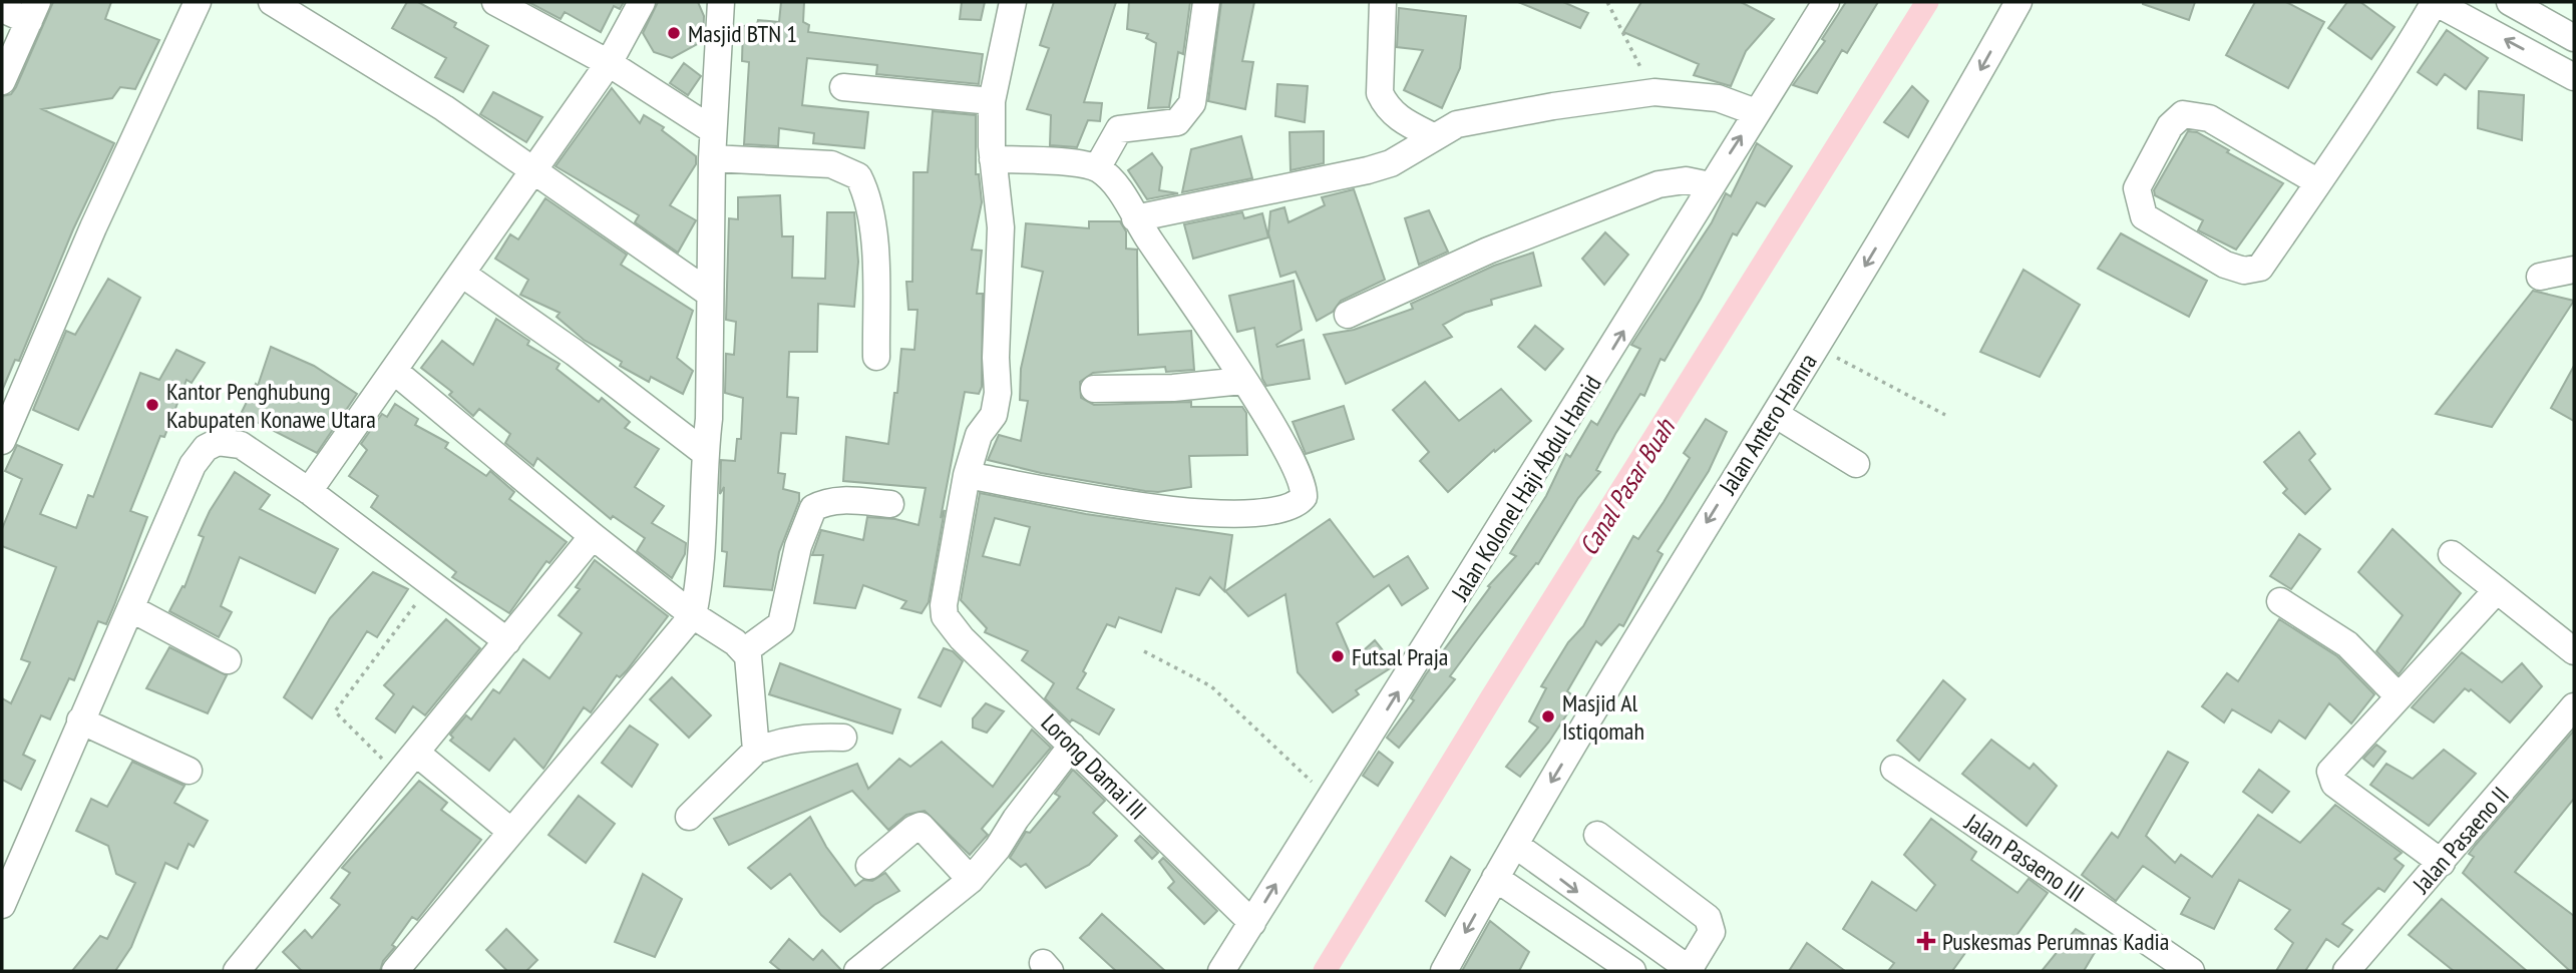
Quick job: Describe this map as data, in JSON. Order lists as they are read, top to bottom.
{
  "streets": {
    "street": [
      "Jalan Antero Hamra",
      "Jalan Kolonel Haji Abdul Hamid",
      "Lorong Damai III",
      "Jalan Pasaeno II",
      "Jalan Pasaeno III"
    ]
  },
  "crossings": [
    ["Jalan Kolonel Haji Abdul Hamid", "Lorong Damai III"]
  ],
  "one_way": ["Jalan Antero Hamra", "Jalan Kolonel Haji Abdul Hamid"],
  "water": ["Canal Pasar Buah"],
  "places": {
    "other": [
      "Masjid BTN 1",
      "Kantor Penghubung Kabupaten Konawe Utara",
      "Futsal Praja",
      "Masjid Al Istiqomah"
    ],
    "health": ["Puskesmas Perumnas Kadia"]
  }
}
